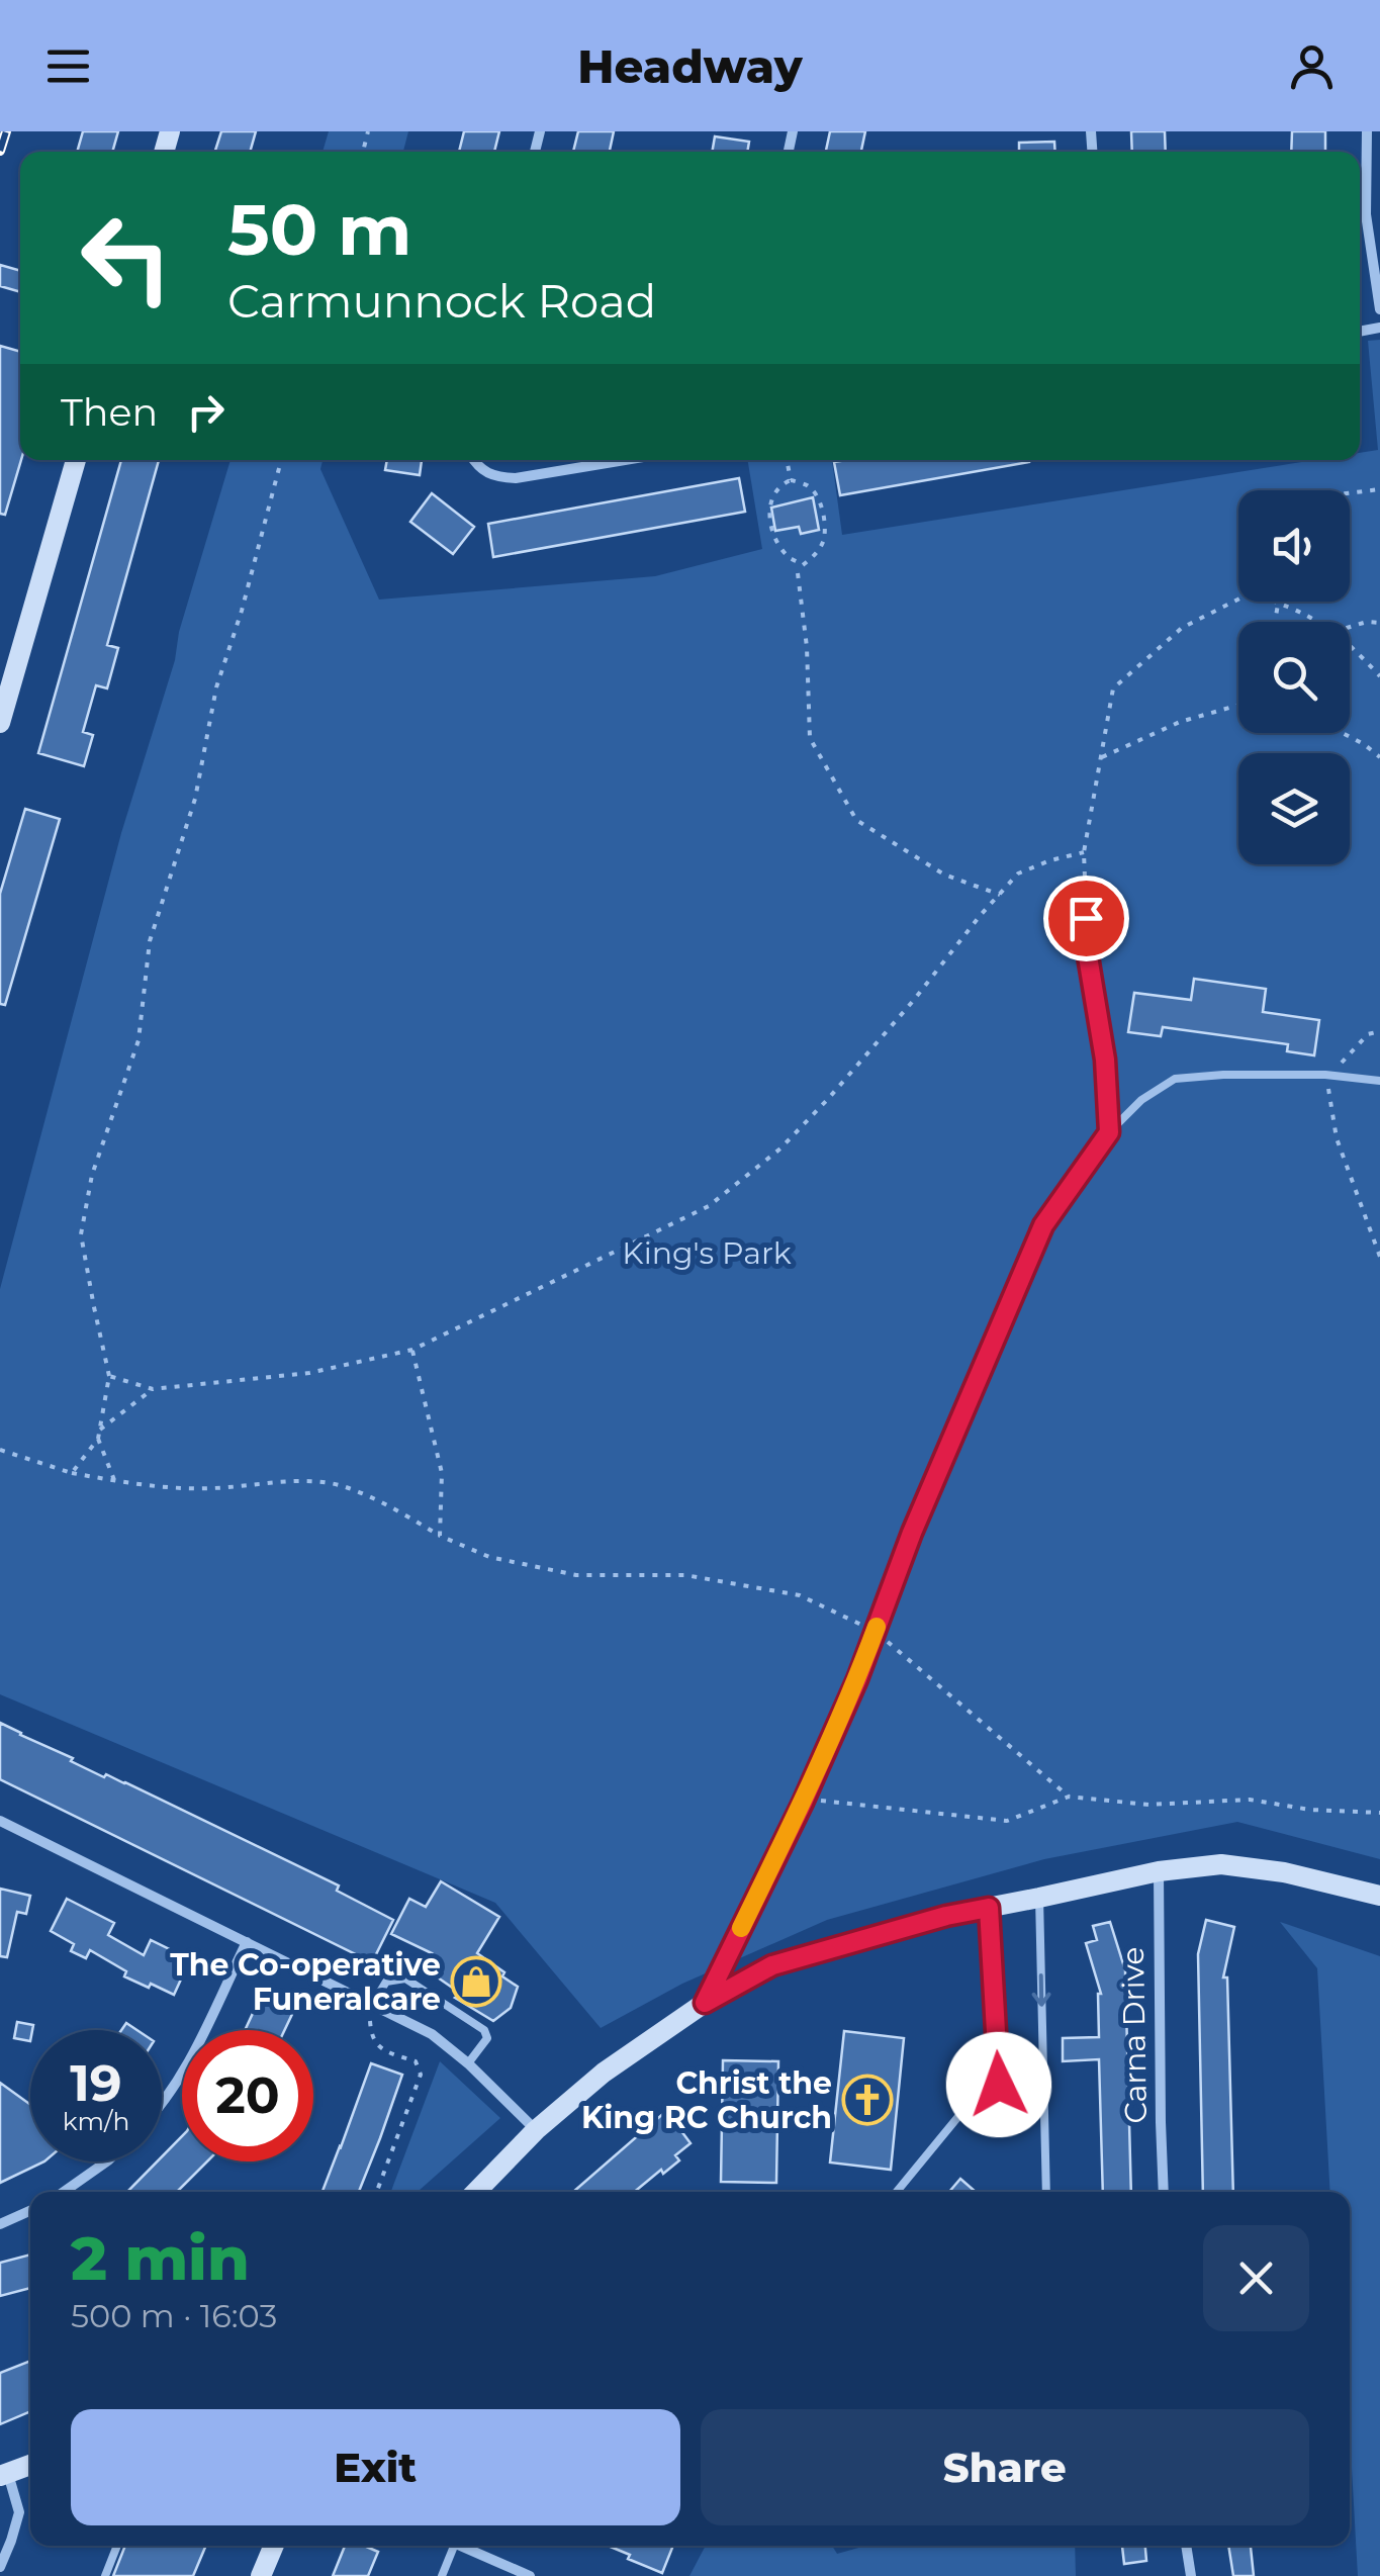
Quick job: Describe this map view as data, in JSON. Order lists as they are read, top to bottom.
{
  "streets": {
    "street": ["Carna Drive"]
  },
  "parks": ["King's Park"],
  "places": {
    "shop": ["The Co-operative Funeralcare"],
    "church": ["Christ the King RC Church"]
  },
  "page": {
    "header": "Headway",
    "turn": ["50 m", "Carmunnock Road"],
    "then": "Then",
    "speed": "19 km/h",
    "limit": "20",
    "heading": ["2 min", "500 m · 16:03"],
    "buttons": ["Exit", "Share"]
  }
}
